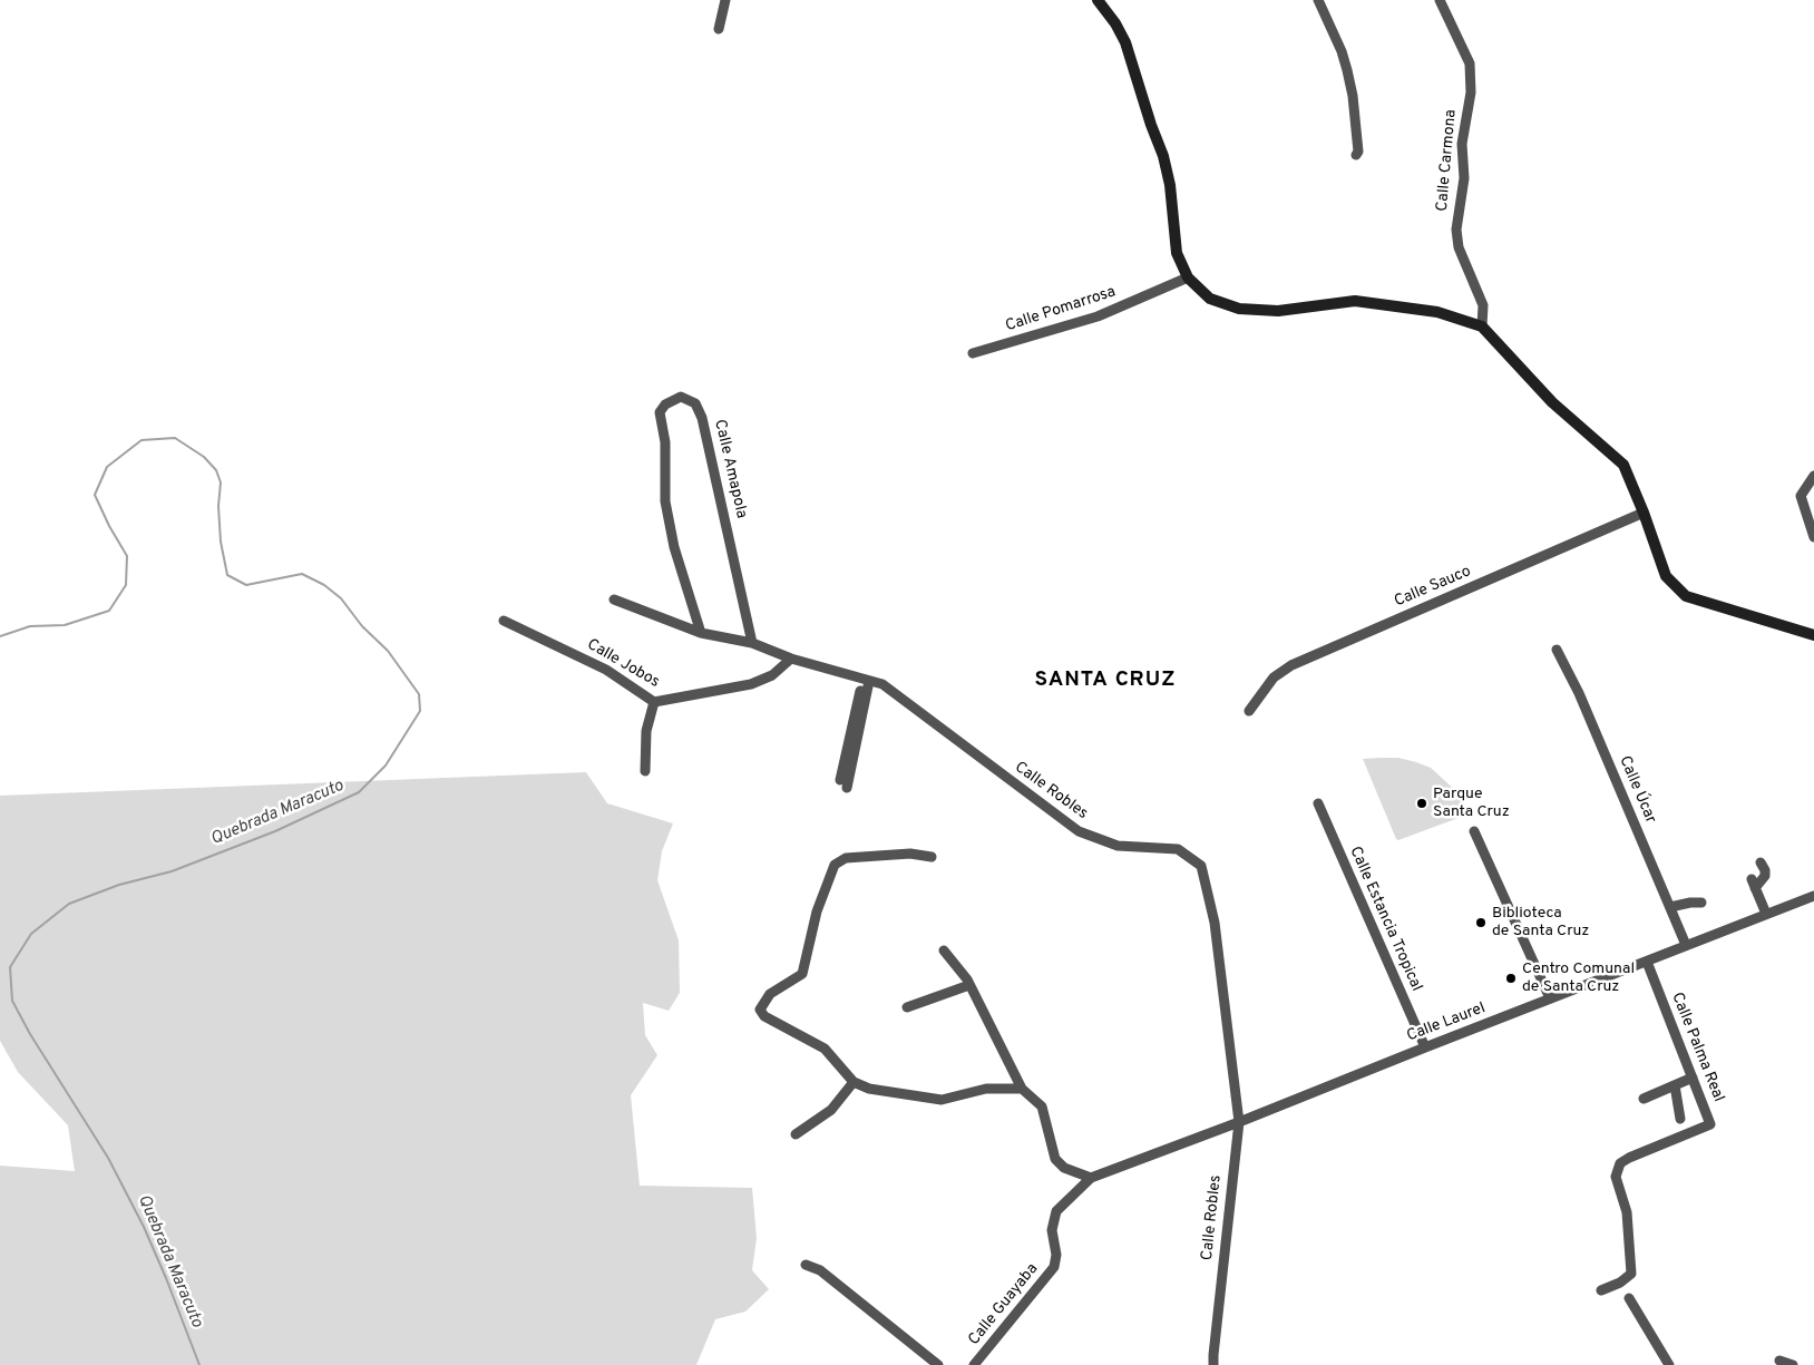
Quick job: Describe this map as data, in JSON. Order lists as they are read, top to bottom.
{
  "streets": {
    "street": [
      "Calle Carmona",
      "Calle Pomarrosa",
      "Calle Amapola",
      "Calle Sauco",
      "Calle Jobos",
      "Calle Úcar",
      "Calle Robles",
      "Calle Estancia Tropical",
      "Calle Laurel",
      "Calle Palma Real",
      "Calle Guayaba"
    ]
  },
  "crossings": [
    ["Calle Amapola", "Calle Robles"],
    ["Calle Jobos", "Calle Robles"],
    ["Calle Úcar", "Calle Laurel"],
    ["Calle Robles", "Calle Laurel"],
    ["Calle Estancia Tropical", "Calle Laurel"],
    ["Calle Laurel", "Calle Palma Real"],
    ["Calle Laurel", "Calle Guayaba"]
  ],
  "districts": ["SANTA CRUZ"],
  "water": ["Quebrada Maracuto"],
  "places": ["Parque Santa Cruz", "Biblioteca de Santa Cruz", "Centro Comunal de Santa Cruz"]
}
